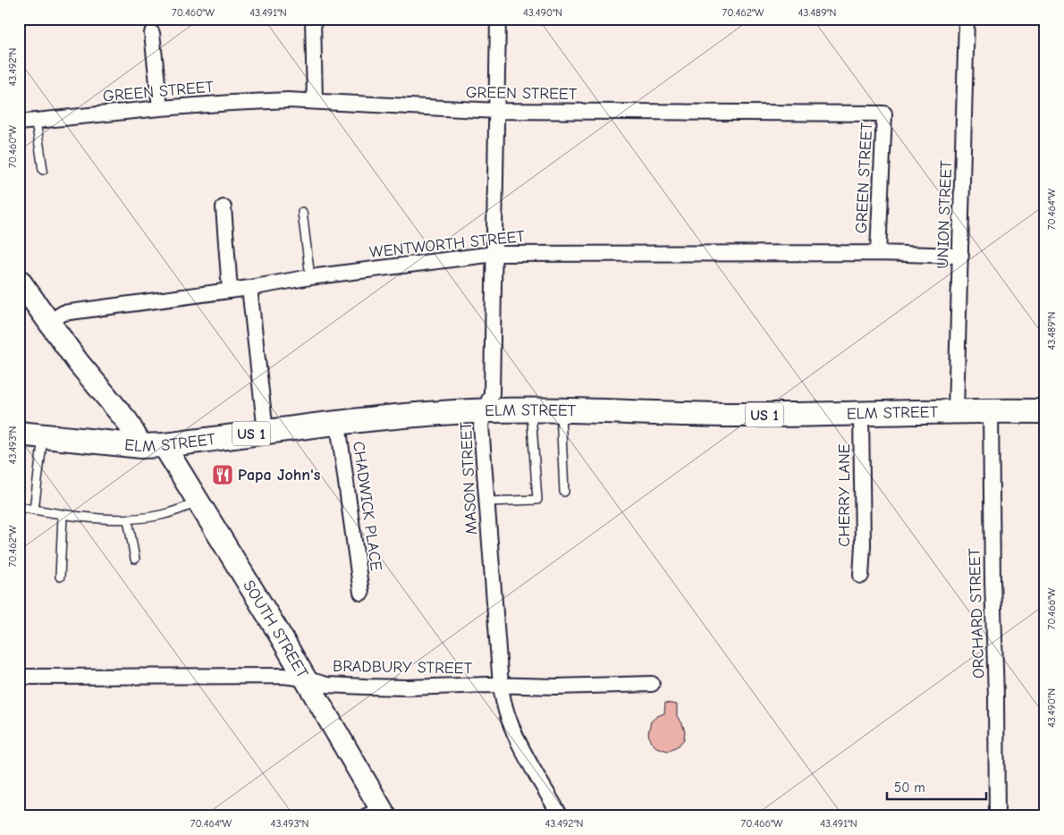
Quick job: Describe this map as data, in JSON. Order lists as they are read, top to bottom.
{
  "streets": {
    "main road": ["ELM STREET", "US 1"],
    "street": [
      "GREEN STREET",
      "UNION STREET",
      "WENTWORTH STREET",
      "MASON STREET",
      "CHERRY LANE",
      "CHADWICK PLACE",
      "ORCHARD STREET",
      "SOUTH STREET",
      "BRADBURY STREET"
    ]
  },
  "crossings": [
    ["GREEN STREET", "WENTWORTH STREET"],
    ["GREEN STREET", "MASON STREET"],
    ["UNION STREET", "WENTWORTH STREET"],
    ["UNION STREET", "ELM STREET"],
    ["WENTWORTH STREET", "MASON STREET"],
    ["WENTWORTH STREET", "SOUTH STREET"],
    ["ELM STREET", "MASON STREET"],
    ["ELM STREET", "CHERRY LANE"],
    ["ELM STREET", "CHADWICK PLACE"],
    ["ELM STREET", "ORCHARD STREET"],
    ["ELM STREET", "SOUTH STREET"],
    ["MASON STREET", "BRADBURY STREET"],
    ["SOUTH STREET", "BRADBURY STREET"]
  ],
  "places": {
    "restaurant": ["Papa John's"]
  },
  "scale_bar": "50 m",
  "coordinates": [
    "70.460°W",
    "43.491°N",
    "43.490°N",
    "70.462°W",
    "43.489°N",
    "43.492°N",
    "70.464°W",
    "43.493°N",
    "70.466°W"
  ]
}
